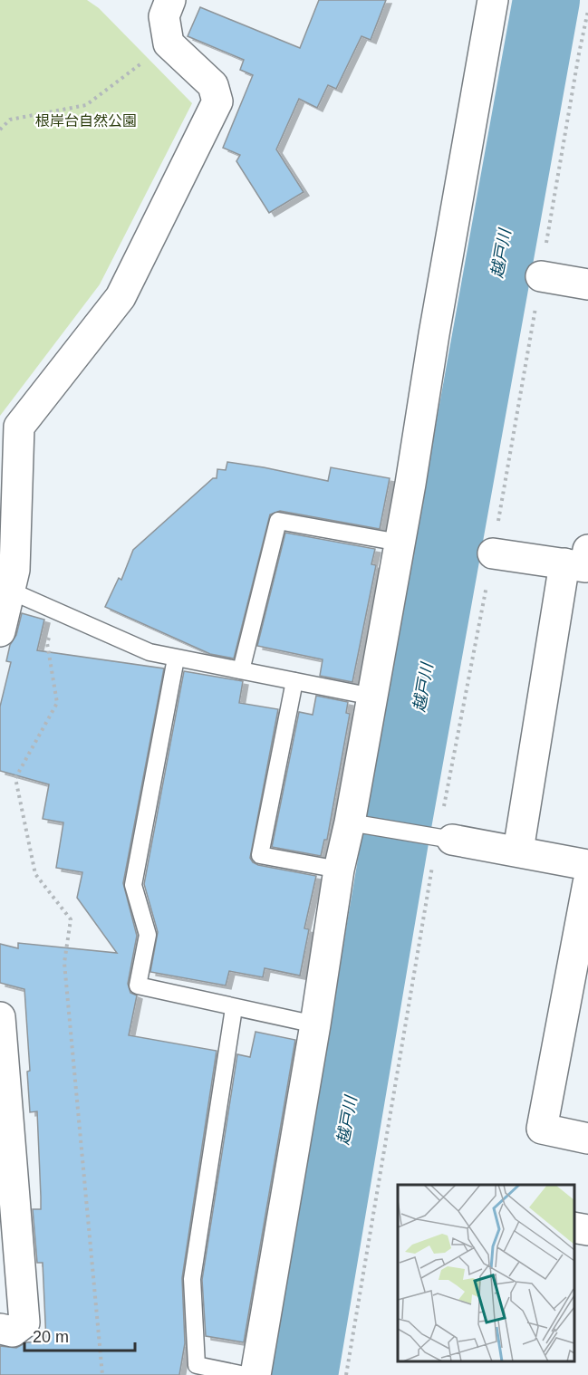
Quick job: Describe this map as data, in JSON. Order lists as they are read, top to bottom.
{
  "water": ["越戸川"],
  "parks": ["根岸台自然公園"],
  "scale_bar": "20 m"
}
